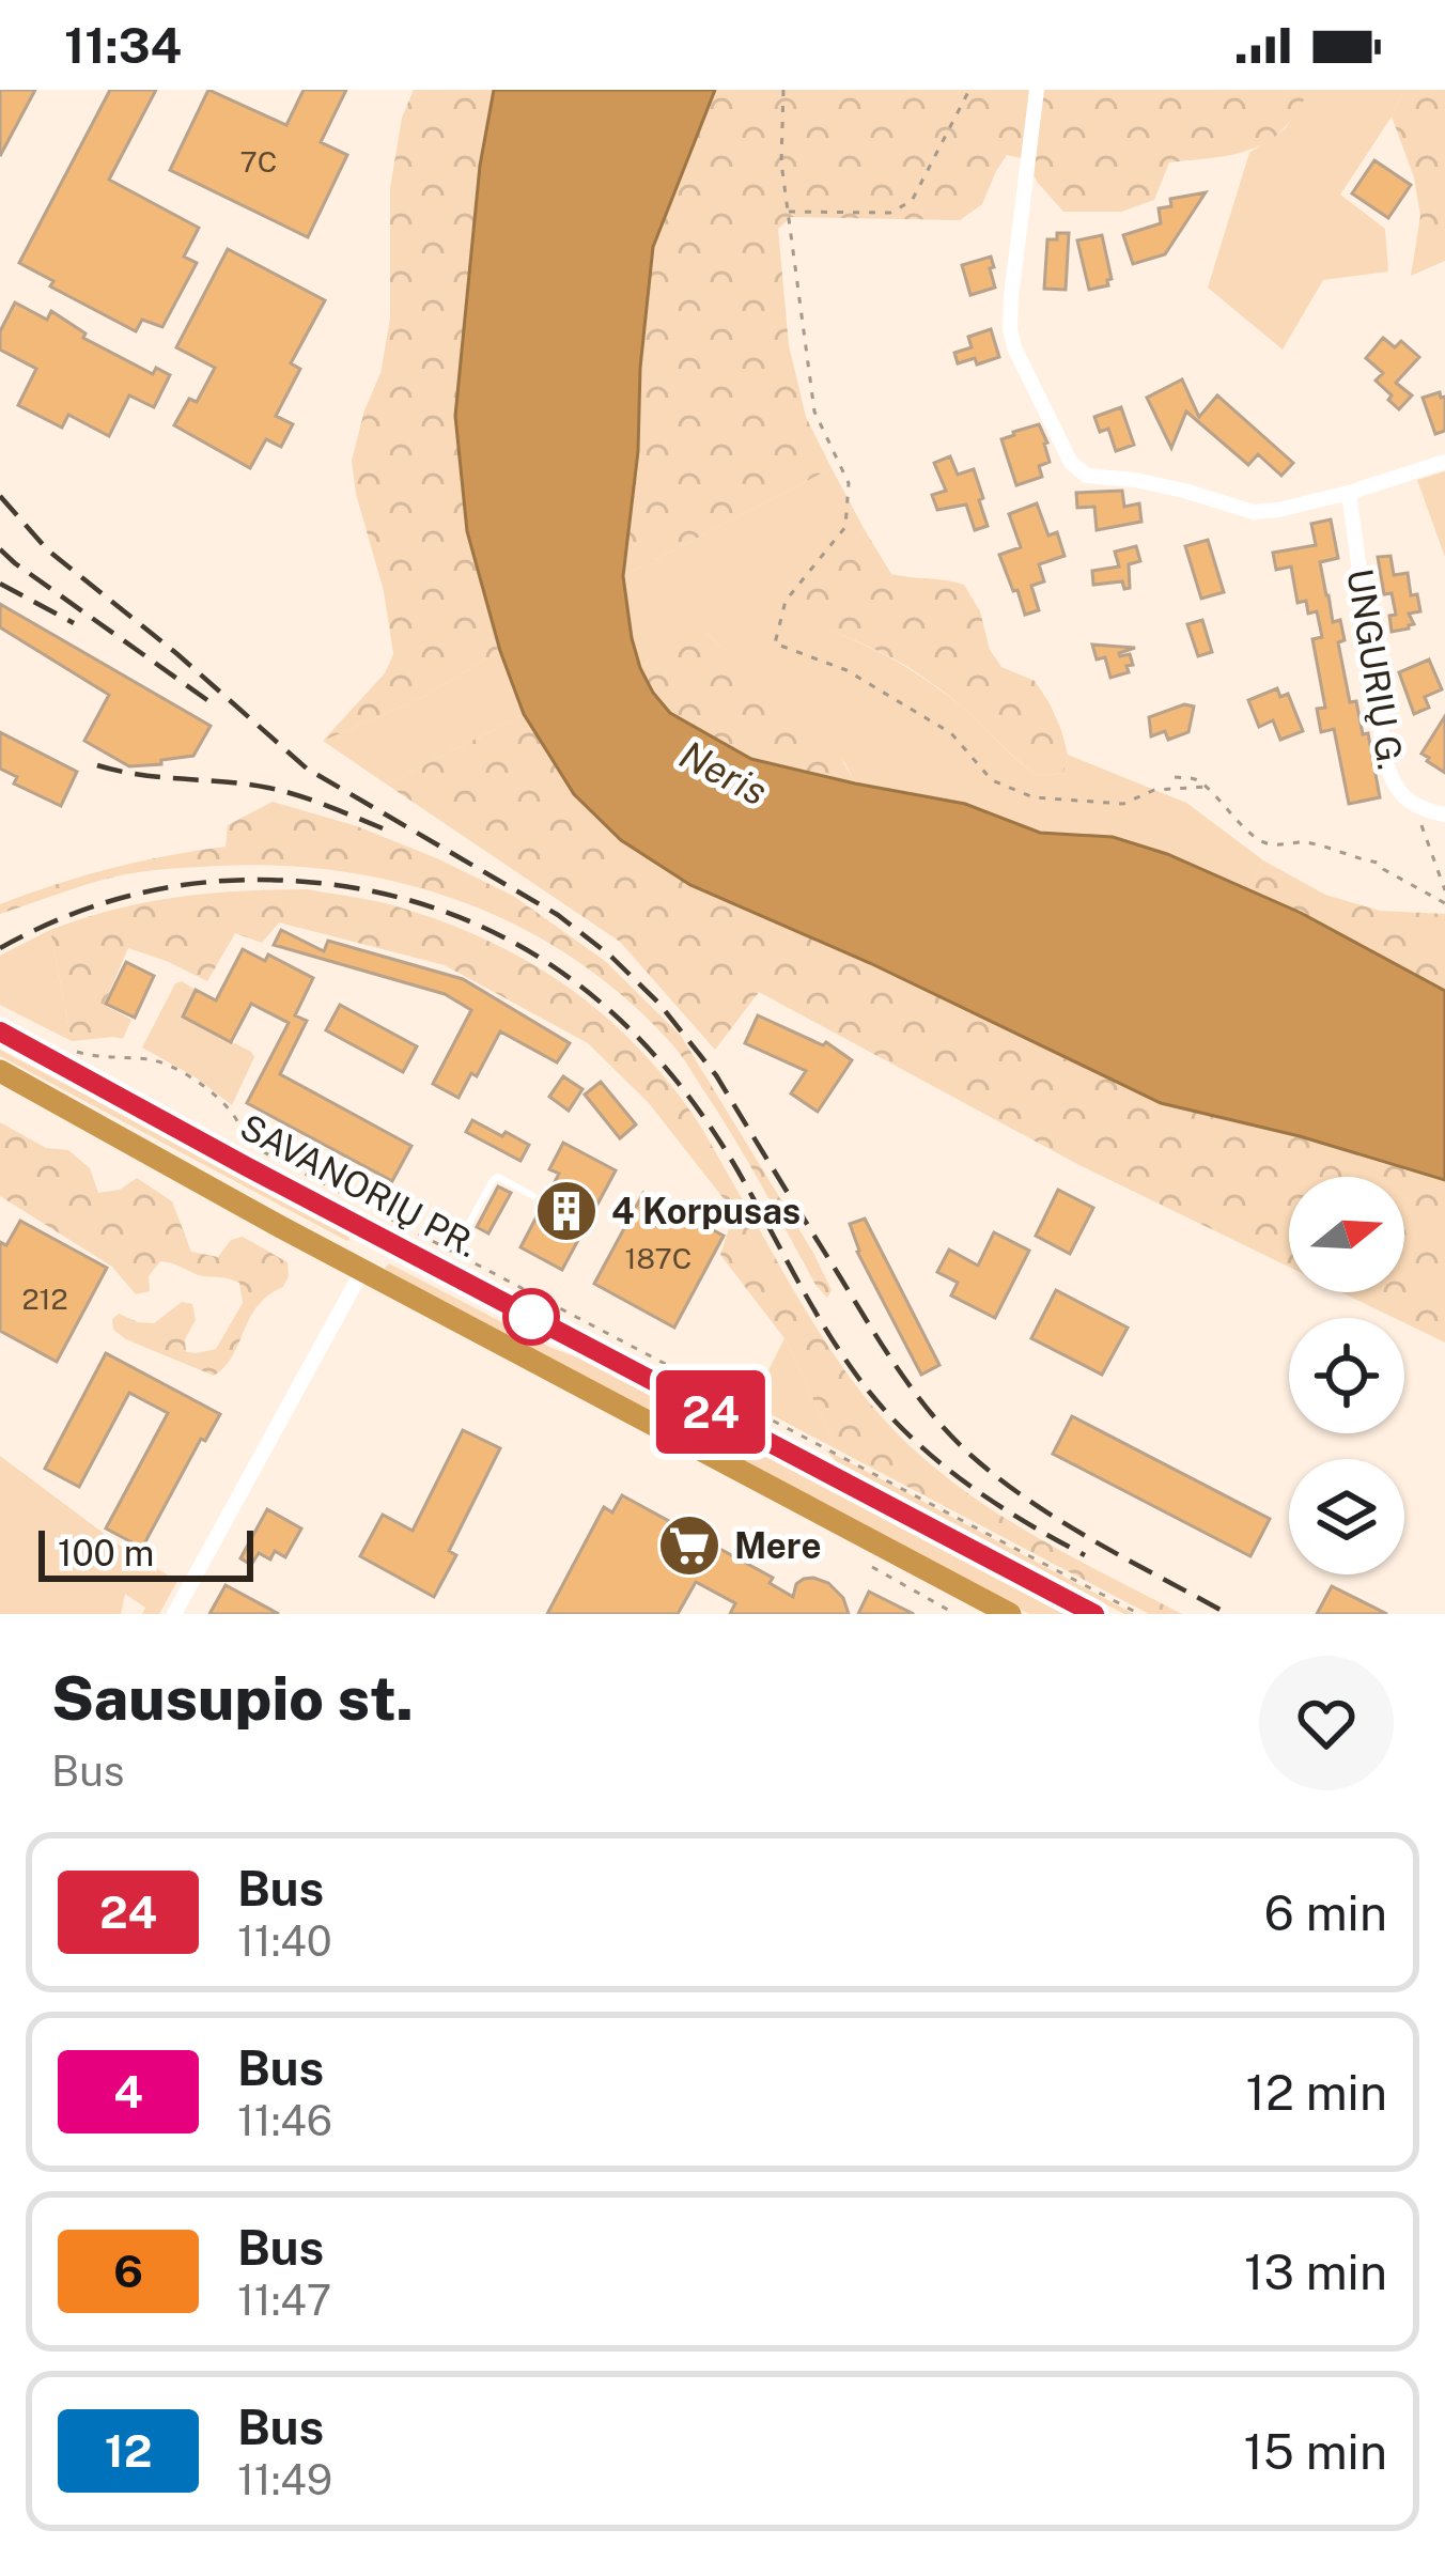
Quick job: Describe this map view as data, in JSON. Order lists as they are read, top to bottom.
{
  "streets": {
    "highway": ["SAVANORIŲ PR."],
    "street": ["UNGURIŲ G."]
  },
  "water": ["Neris"],
  "places": {
    "building": ["4 Korpusas"],
    "supermarket": ["Mere"]
  },
  "lines": ["bus line 24"],
  "house_numbers": ["7C", "187C", "212"],
  "scale_bar": "100 m",
  "north": "right",
  "page": {
    "status": "11:34",
    "on_map": "24",
    "scale": "100 m",
    "heading": ["Sausupio st.", "Bus"],
    "list": [
      {
        "mark": "24",
        "name": "Bus",
        "note": "11:40",
        "value": "6 min"
      },
      {
        "mark": "4",
        "name": "Bus",
        "note": "11:46",
        "value": "12 min"
      },
      {
        "mark": "6",
        "name": "Bus",
        "note": "11:47",
        "value": "13 min"
      },
      {
        "mark": "12",
        "name": "Bus",
        "note": "11:49",
        "value": "15 min"
      }
    ]
  }
}
